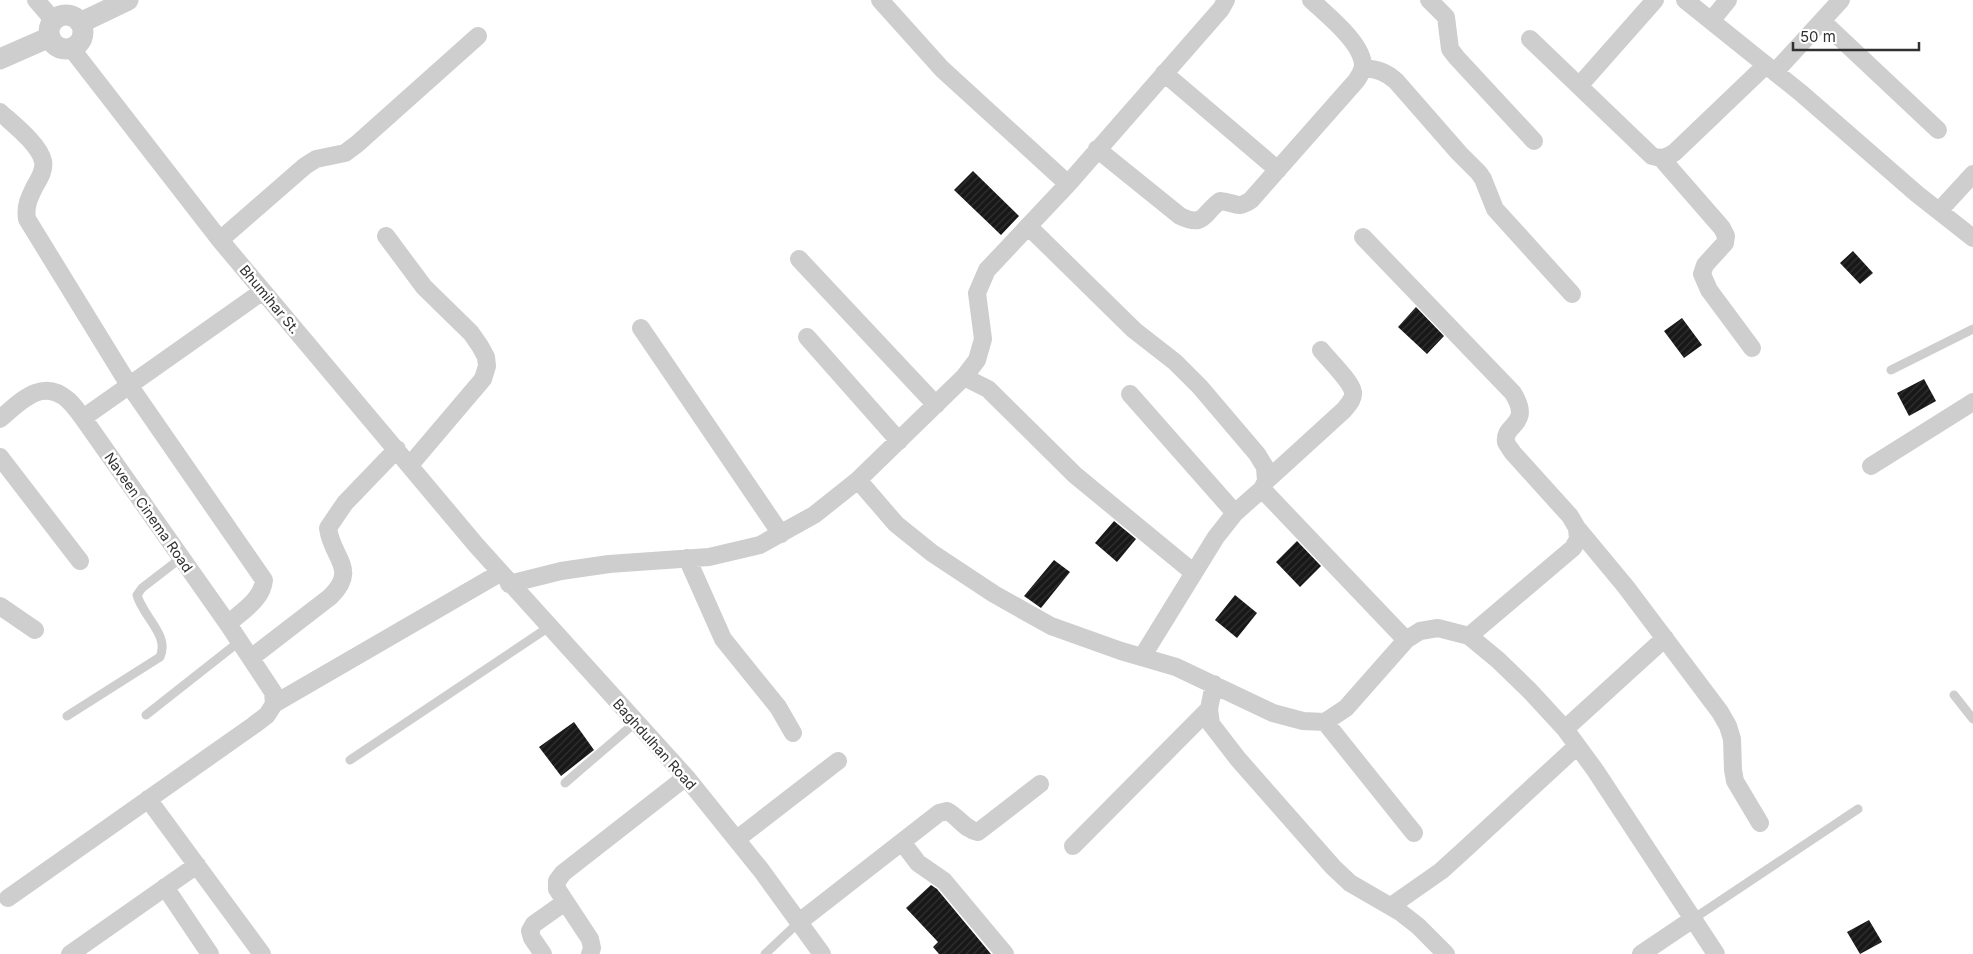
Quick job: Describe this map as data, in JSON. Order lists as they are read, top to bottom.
{
  "streets": {
    "street": ["Bhumihar St.", "Naveen Cinema Road", "Baghdulhan Road"]
  },
  "crossings": [
    ["Bhumihar St.", "Baghdulhan Road"]
  ],
  "scale_bar": "50 m"
}
